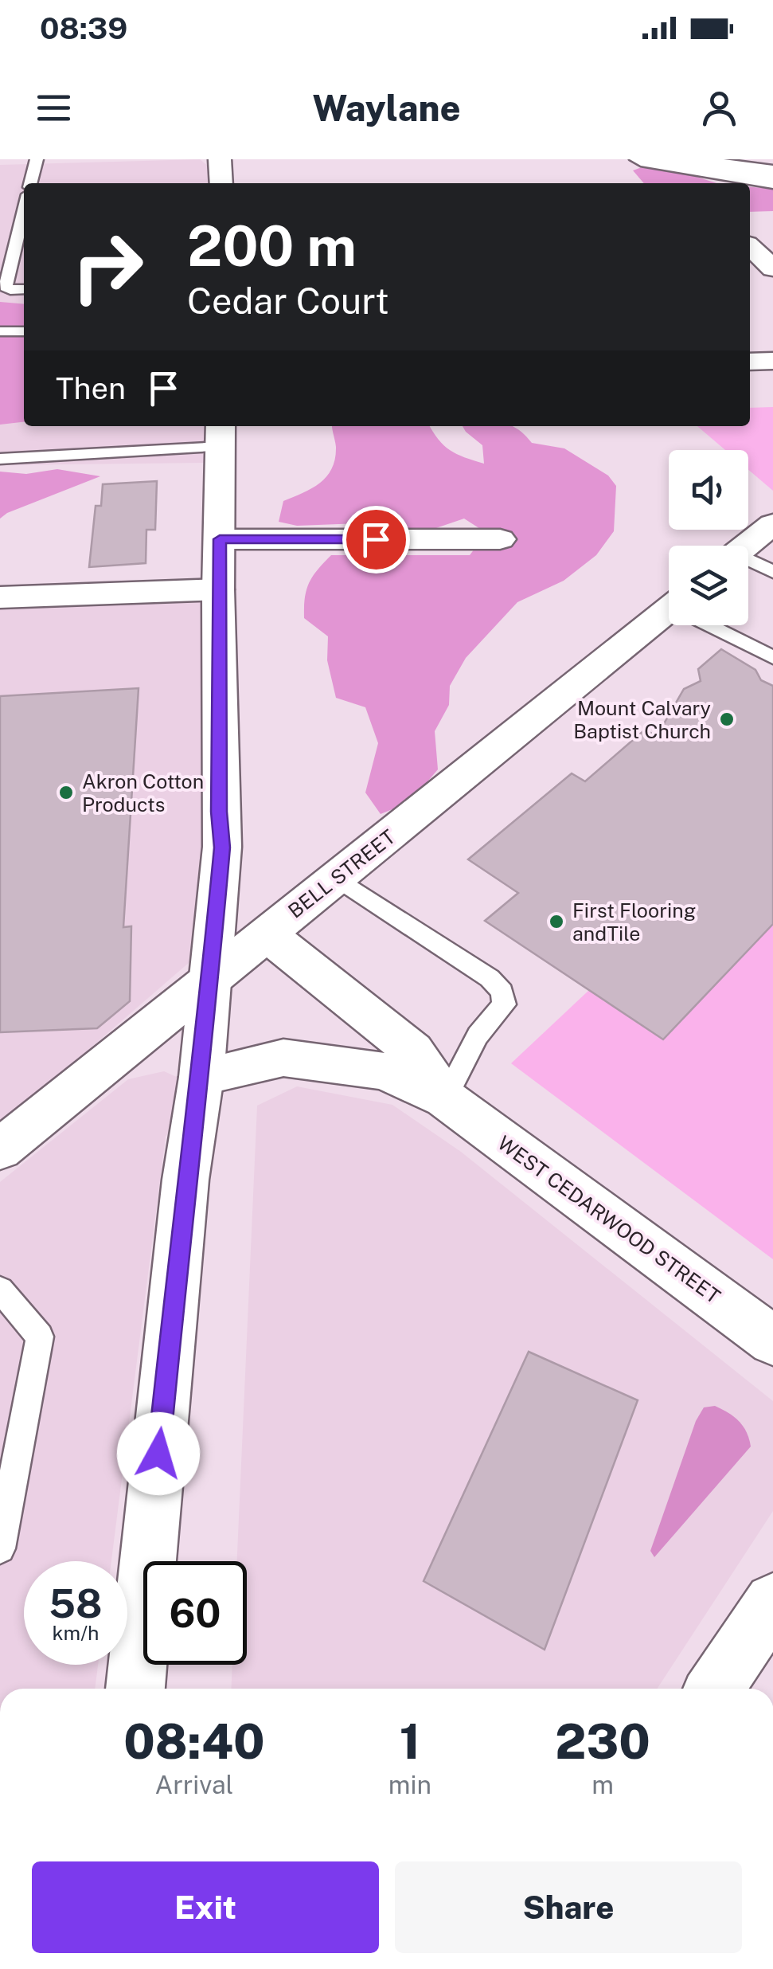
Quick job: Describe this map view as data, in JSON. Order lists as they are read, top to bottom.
{
  "streets": {
    "main road": ["BELL STREET", "WEST CEDARWOOD STREET"]
  },
  "crossings": [
    ["BELL STREET", "WEST CEDARWOOD STREET"]
  ],
  "places": ["Mount Calvary Baptist Church", "Akron Cotton Products", "First Flooring andTile"],
  "page": {
    "status": "08:39",
    "header": "Waylane",
    "turn": ["200 m", "Cedar Court"],
    "then": "Then",
    "speed": "58 km/h",
    "limit": "60",
    "eta": [
      "08:40",
      "Arrival",
      "1",
      "min",
      "230",
      "m"
    ],
    "buttons": ["Exit", "Share"]
  }
}
